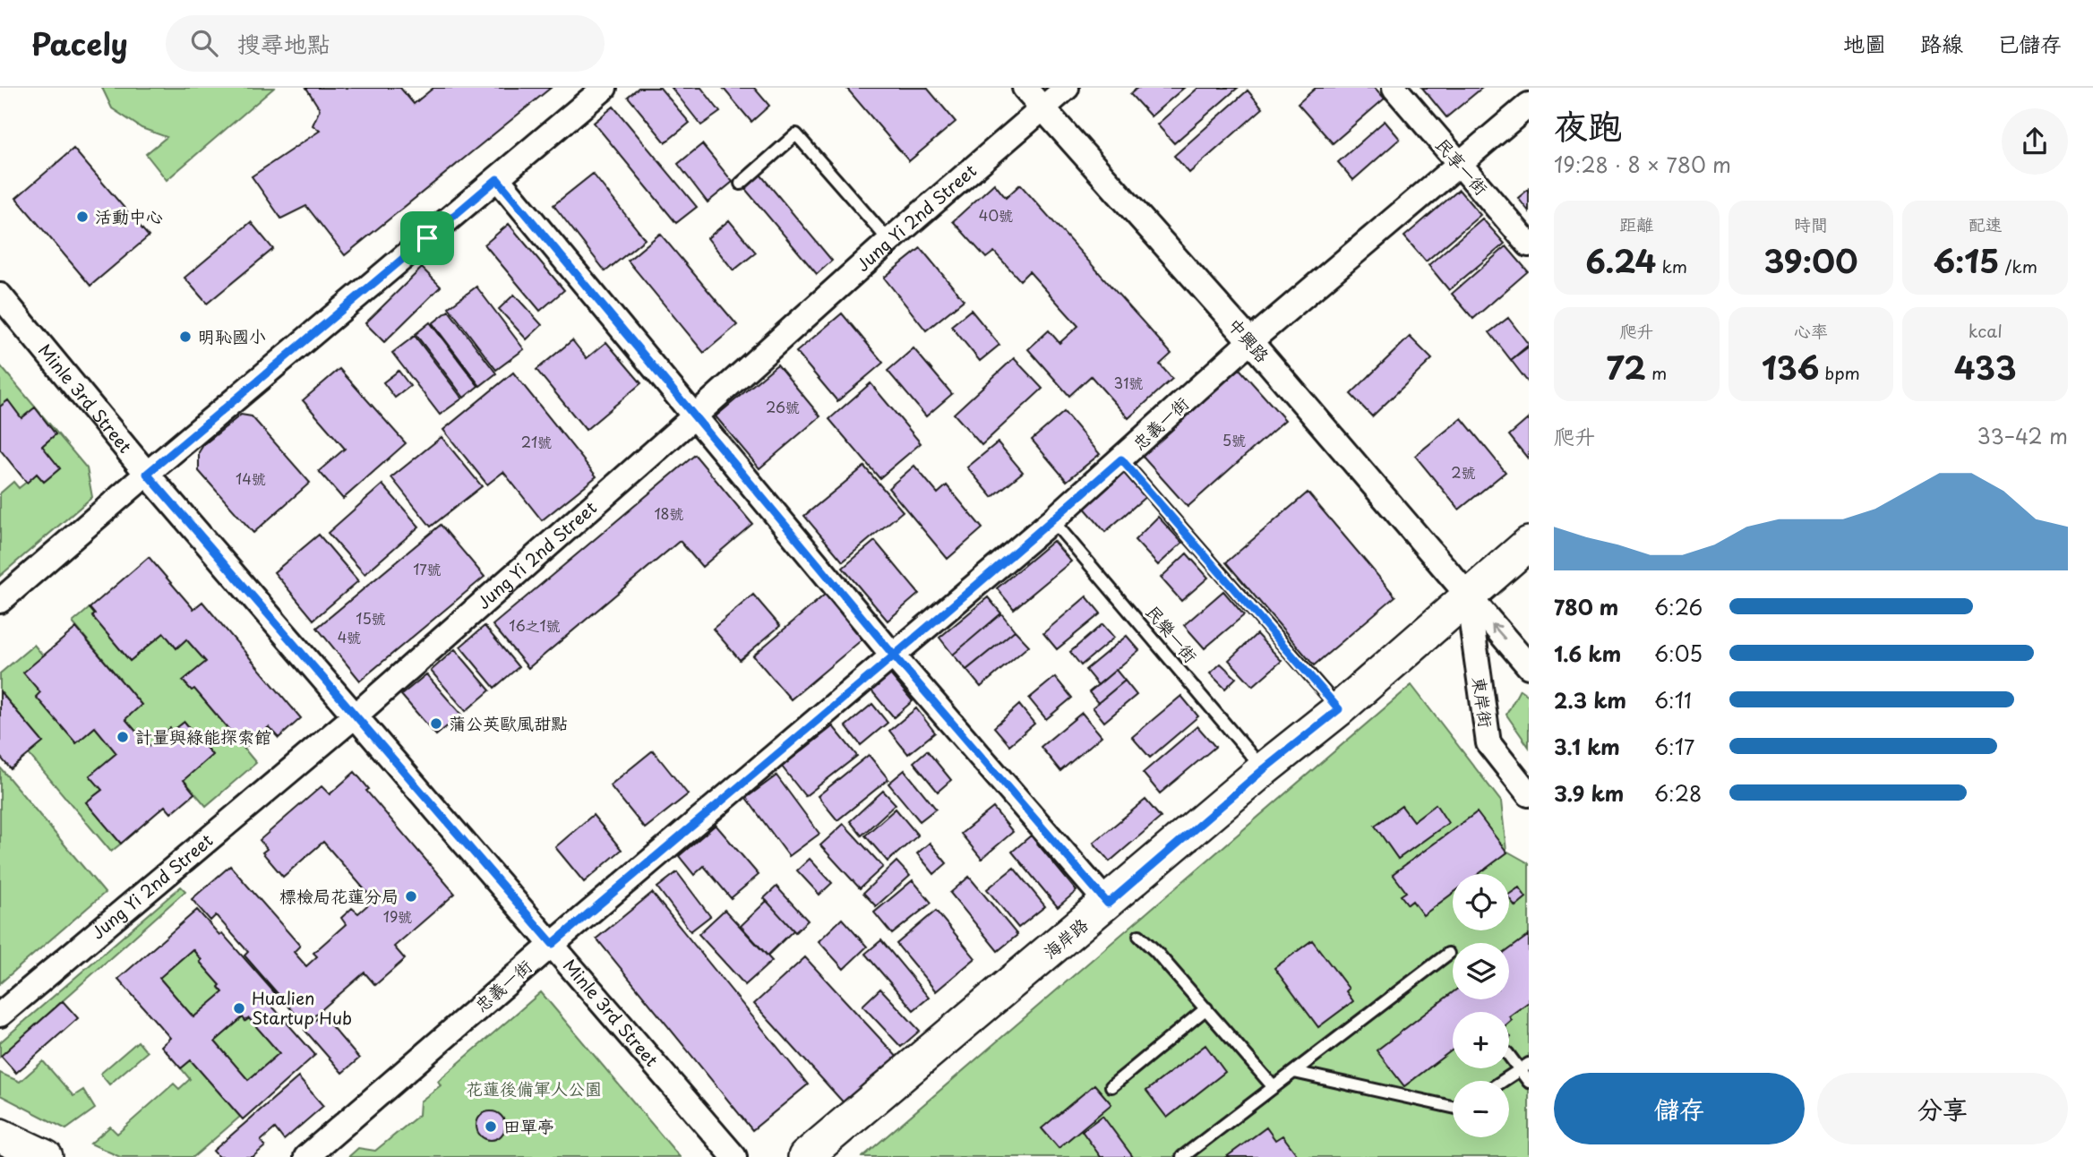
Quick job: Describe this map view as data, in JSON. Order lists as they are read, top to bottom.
{
  "streets": {
    "main road": ["海岸路"],
    "street": [
      "民享一街",
      "Jung Yi 2nd Street",
      "中興路",
      "Minle 3rd Street",
      "忠義一街",
      "東岸街"
    ],
    "lane": ["民樂一街"]
  },
  "crossings": [
    ["民享一街", "忠義一街"],
    ["Jung Yi 2nd Street", "中興路"],
    ["Jung Yi 2nd Street", "Minle 3rd Street"],
    ["中興路", "忠義一街"],
    ["中興路", "東岸街"],
    ["中興路", "海岸路"],
    ["Minle 3rd Street", "忠義一街"],
    ["忠義一街", "民樂一街"],
    ["民樂一街", "海岸路"],
    ["東岸街", "海岸路"]
  ],
  "parks": ["花蓮後備軍人公園"],
  "places": [
    "活動中心",
    "明恥國小",
    "蒲公英歐風甜點",
    "計量與綠能探索館",
    "標檢局花蓮分局",
    "Hualien Startup Hub",
    "田單亭"
  ],
  "house_numbers": [
    "40號",
    "31號",
    "26號",
    "5號",
    "21號",
    "2號",
    "14號",
    "18號",
    "17號",
    "15號",
    "16之1號",
    "4號",
    "19號"
  ],
  "page": {
    "header": "Pacely",
    "search": "搜尋地點",
    "nav": ["地圖", "路線", "已儲存"],
    "heading": ["夜跑", "19:28 · 8 × 780 m"],
    "stats": [
      ["距離", "6.24 km"],
      ["時間", "39:00"],
      ["配速", "6:15 /km"],
      ["爬升", "72 m"],
      ["心率", "136 bpm"],
      ["kcal", "433"]
    ],
    "chart": ["爬升", "33–42 m"],
    "list": [
      {
        "name": "780 m",
        "note": "6:26"
      },
      {
        "name": "1.6 km",
        "note": "6:05"
      },
      {
        "name": "2.3 km",
        "note": "6:11"
      },
      {
        "name": "3.1 km",
        "note": "6:17"
      },
      {
        "name": "3.9 km",
        "note": "6:28"
      }
    ],
    "map_buttons": ["+", "−"],
    "buttons": ["儲存", "分享"]
  }
}
